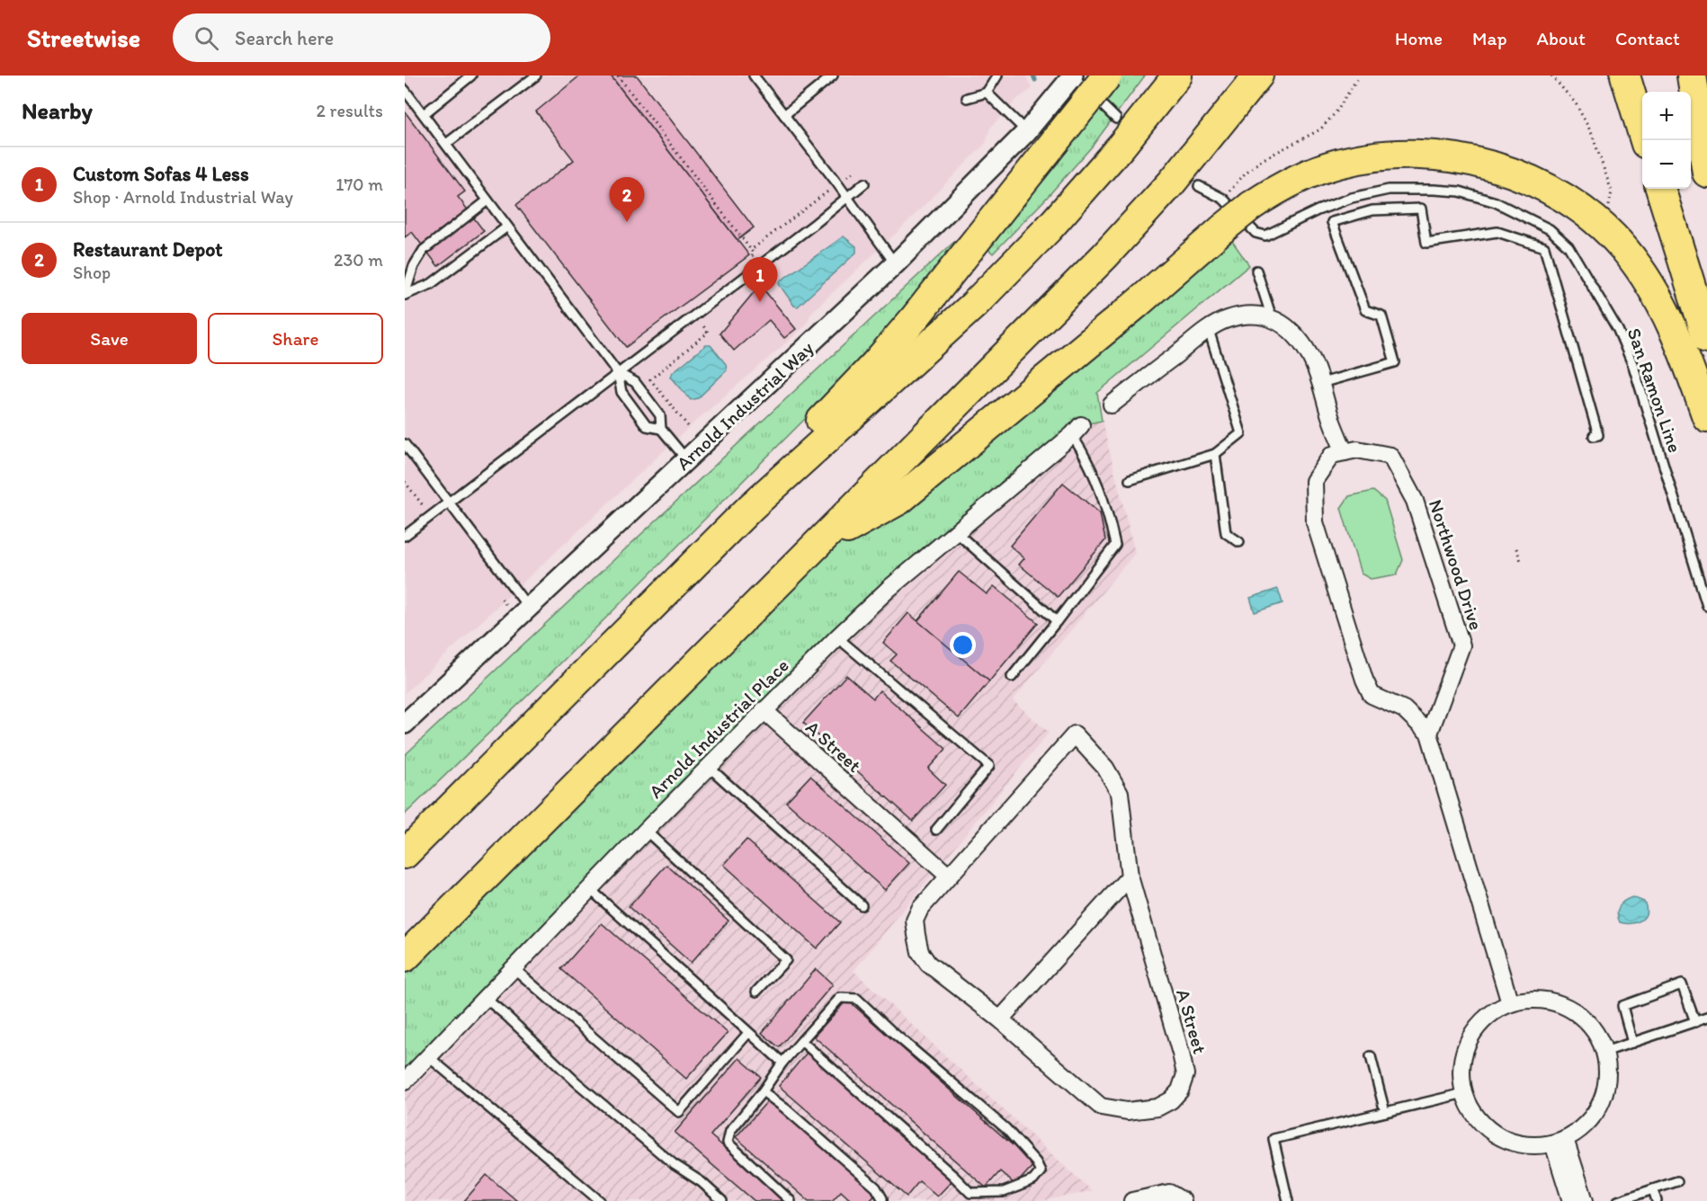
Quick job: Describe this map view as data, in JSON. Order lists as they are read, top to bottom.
{
  "streets": {
    "street": [
      "Arnold Industrial Way",
      "Northwood Drive",
      "Arnold Industrial Place",
      "A Street"
    ],
    "lane": ["San Ramon Line"]
  },
  "crossings": [
    ["Arnold Industrial Place", "A Street"]
  ],
  "page": {
    "header": "Streetwise",
    "search": "Search here",
    "nav": [
      "Home",
      "Map",
      "About",
      "Contact"
    ],
    "heading": ["Nearby", "2 results"],
    "map_buttons": ["+", "−"],
    "list": [
      {
        "mark": "1",
        "name": "Custom Sofas 4 Less",
        "note": "Shop · Arnold Industrial Way",
        "value": "170 m"
      },
      {
        "mark": "2",
        "name": "Restaurant Depot",
        "note": "Shop",
        "value": "230 m"
      }
    ],
    "pins": ["2", "1"],
    "buttons": ["Save", "Share"]
  }
}
